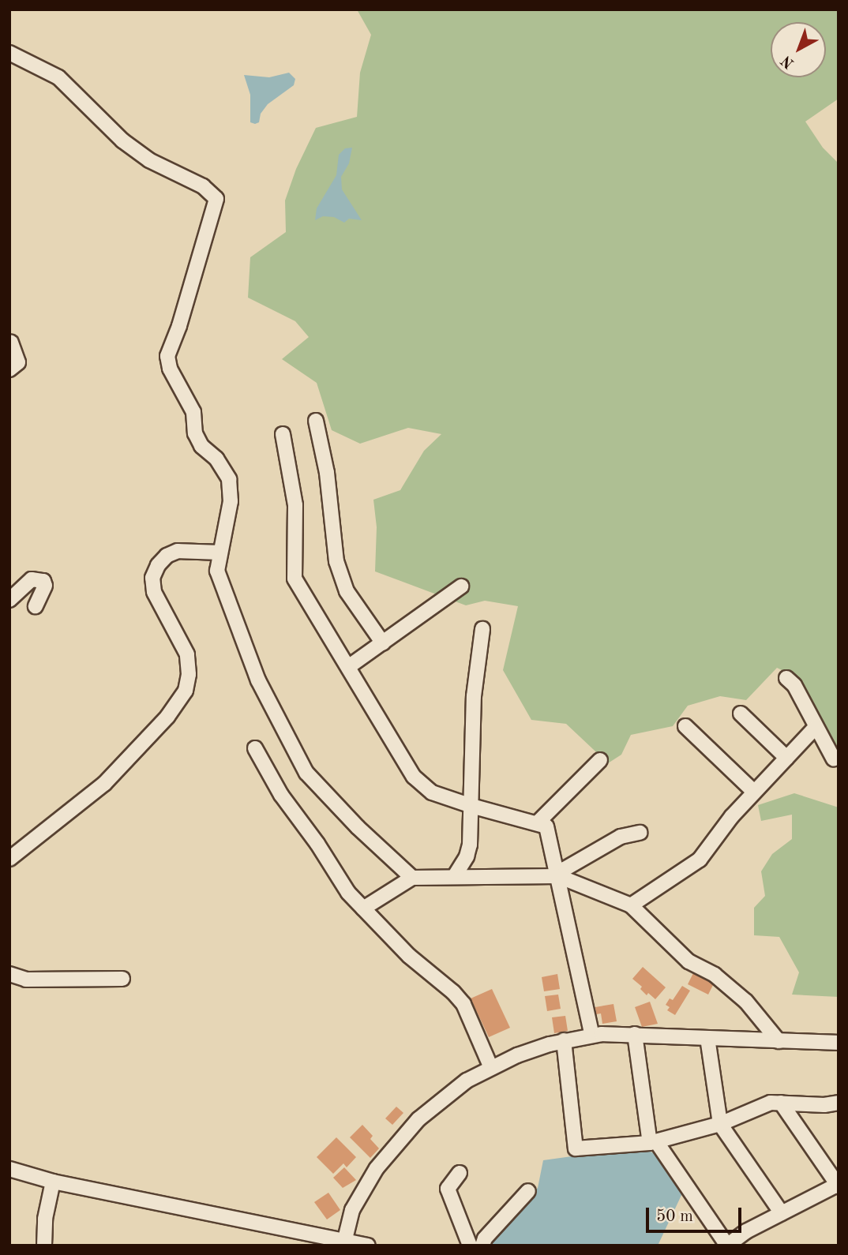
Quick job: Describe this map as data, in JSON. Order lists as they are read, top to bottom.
{
  "scale_bar": "50 m",
  "north": "bottom left"
}
